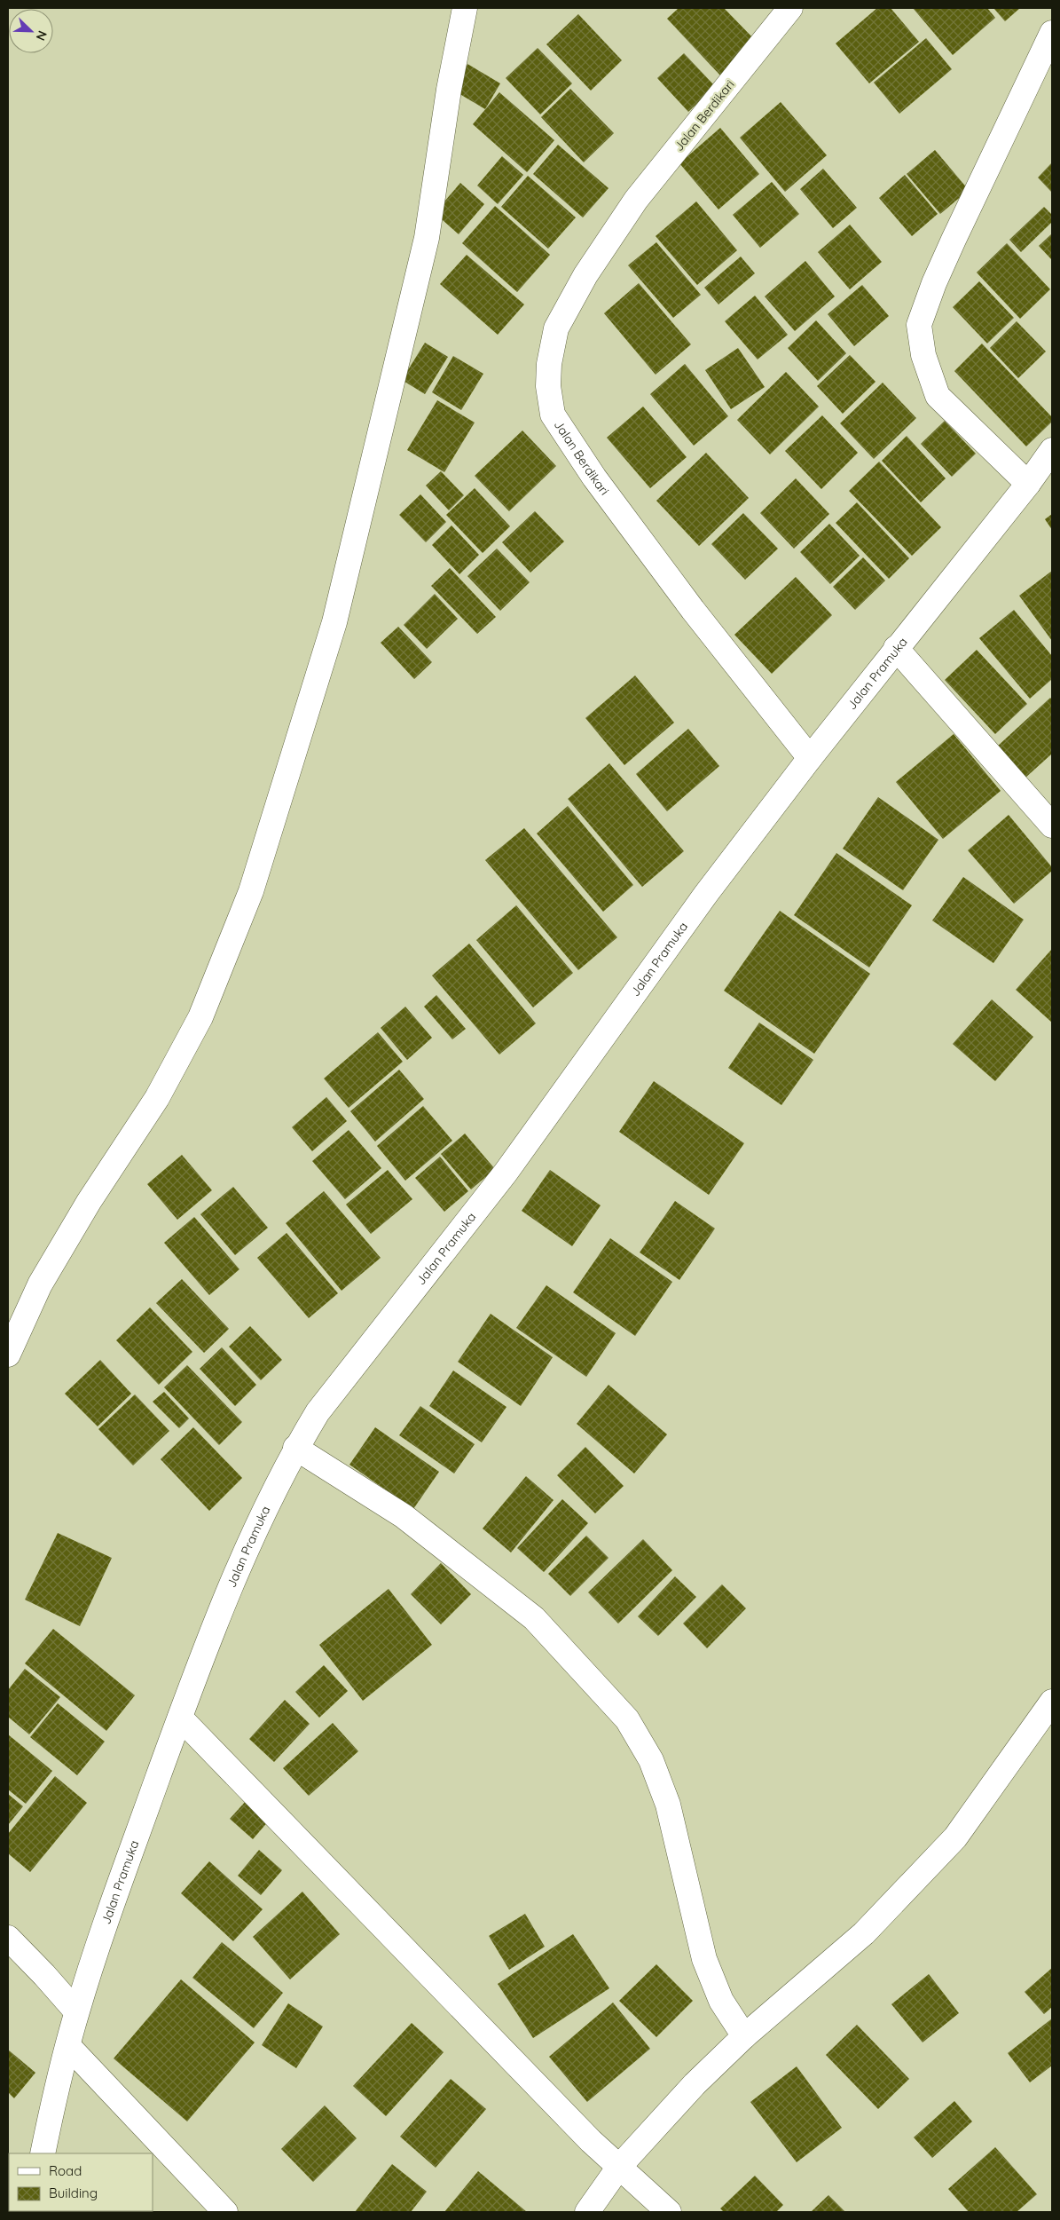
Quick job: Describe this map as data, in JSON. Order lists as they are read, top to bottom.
{
  "streets": {
    "street": ["Jalan Berdikari", "Jalan Pramuka"]
  },
  "crossings": [
    ["Jalan Berdikari", "Jalan Pramuka"]
  ],
  "legend": ["Road", "Building"],
  "north": "bottom right"
}
